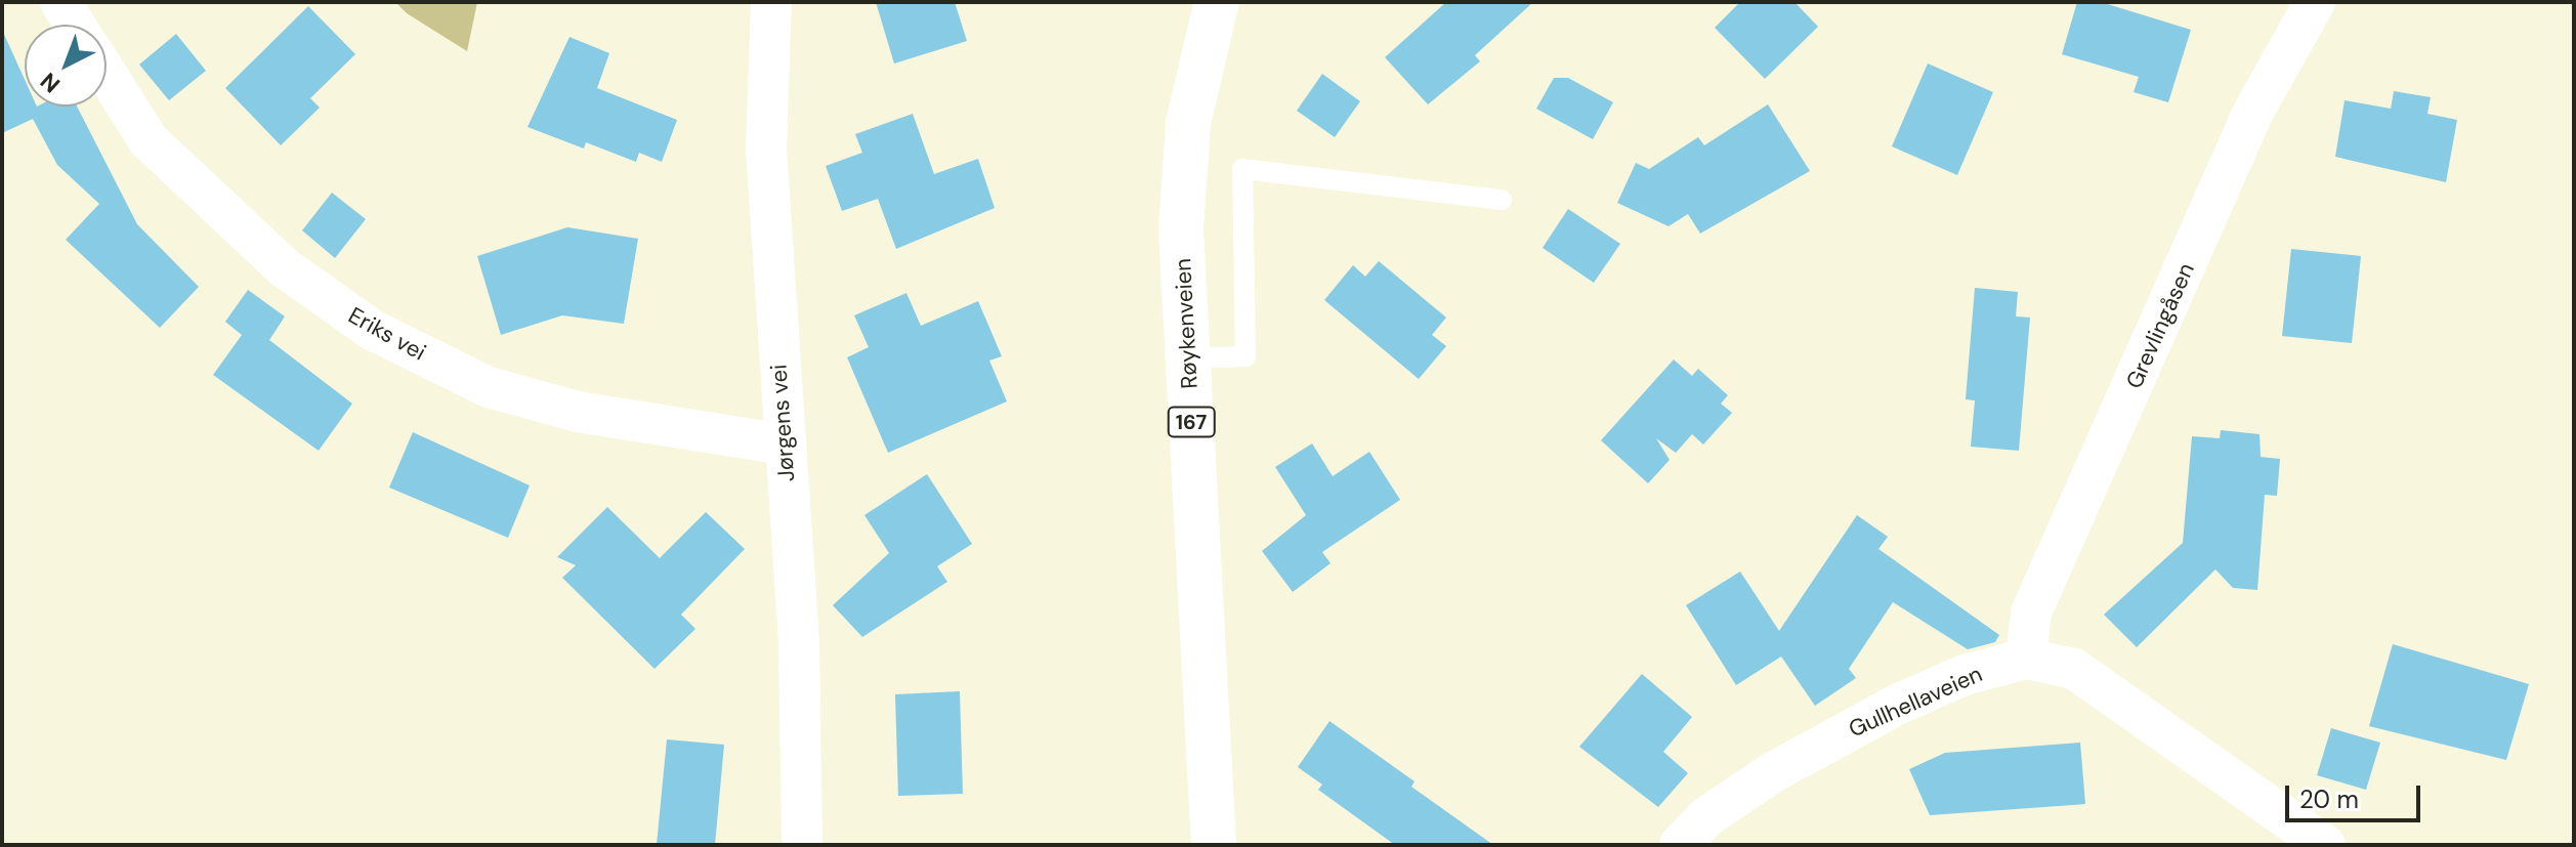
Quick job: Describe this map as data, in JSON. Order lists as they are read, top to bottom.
{
  "streets": {
    "main road": ["Røykenveien", "167"],
    "street": [
      "Grevlingåsen",
      "Eriks vei",
      "Jørgens vei",
      "Gullhellaveien"
    ]
  },
  "crossings": [
    ["Grevlingåsen", "Gullhellaveien"],
    ["Eriks vei", "Jørgens vei"]
  ],
  "scale_bar": "20 m",
  "north": "bottom left"
}
